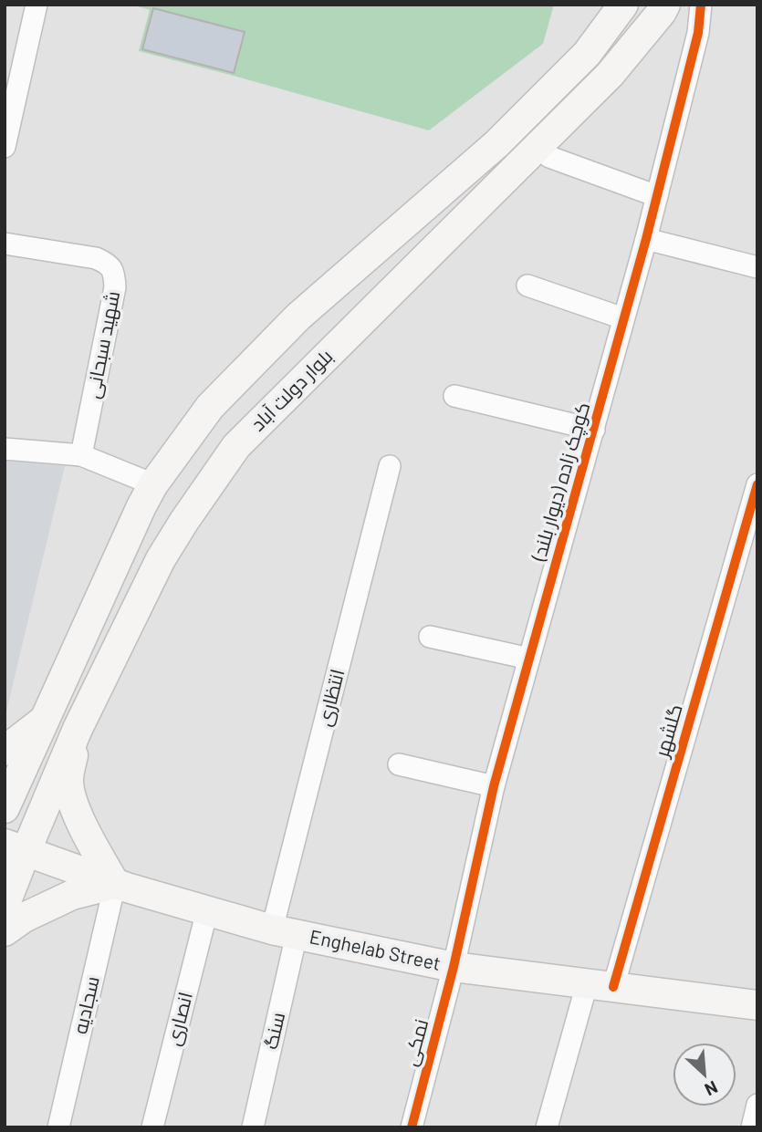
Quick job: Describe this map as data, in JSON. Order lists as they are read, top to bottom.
{
  "streets": {
    "main road": ["بلوار دولت آباد", "Enghelab Street"],
    "street": [
      "شهید سبحانی",
      "کوچک زاده (دیوار بلند)",
      "انتظاری",
      "گلشهر",
      "سجادیه",
      "انصاری",
      "سنگ",
      "نمکی"
    ]
  },
  "crossings": [
    ["بلوار دولت آباد", "Enghelab Street"],
    ["کوچک زاده (دیوار بلند)", "Enghelab Street"],
    ["کوچک زاده (دیوار بلند)", "نمکی"],
    ["انتظاری", "Enghelab Street"],
    ["انتظاری", "سنگ"],
    ["گلشهر", "Enghelab Street"],
    ["Enghelab Street", "سجادیه"],
    ["Enghelab Street", "انصاری"],
    ["Enghelab Street", "سنگ"],
    ["Enghelab Street", "نمکی"]
  ],
  "north": "bottom right"
}
